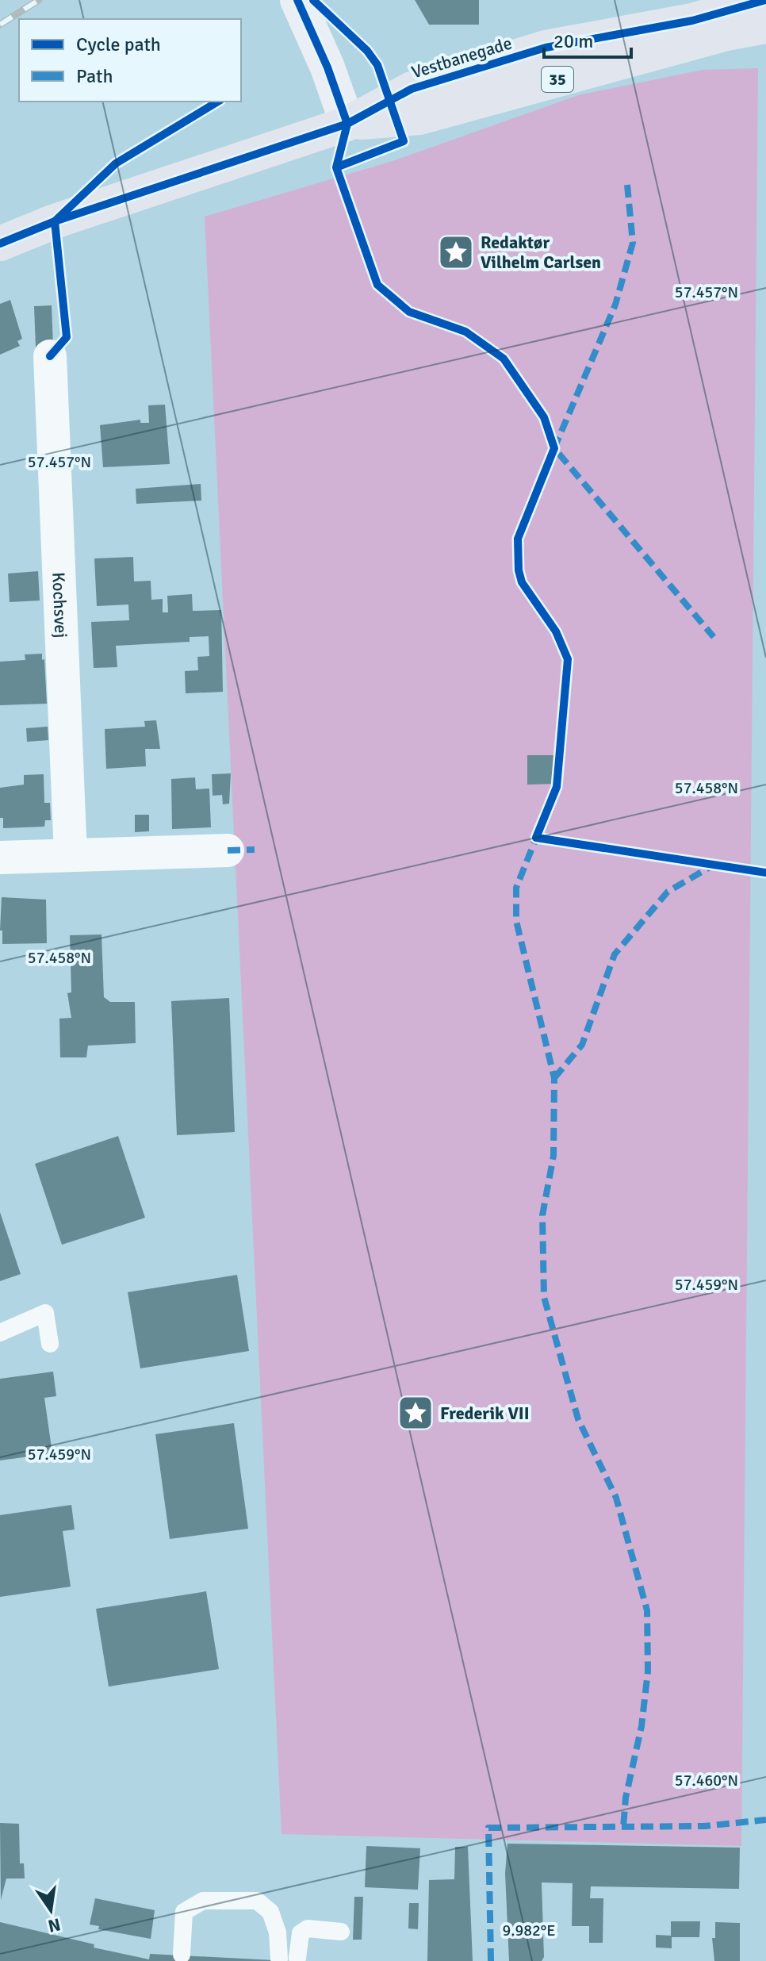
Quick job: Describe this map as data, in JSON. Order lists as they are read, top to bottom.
{
  "streets": {
    "main road": ["Vestbanegade", "35"],
    "street": ["Kochsvej"]
  },
  "places": {
    "place": ["Redaktør Vilhelm Carlsen", "Frederik VII"]
  },
  "legend": ["Cycle path", "Path"],
  "scale_bar": "20 m",
  "north": "bottom",
  "coordinates": [
    "57.457°N",
    "57.458°N",
    "57.459°N",
    "57.460°N",
    "9.982°E"
  ]
}
